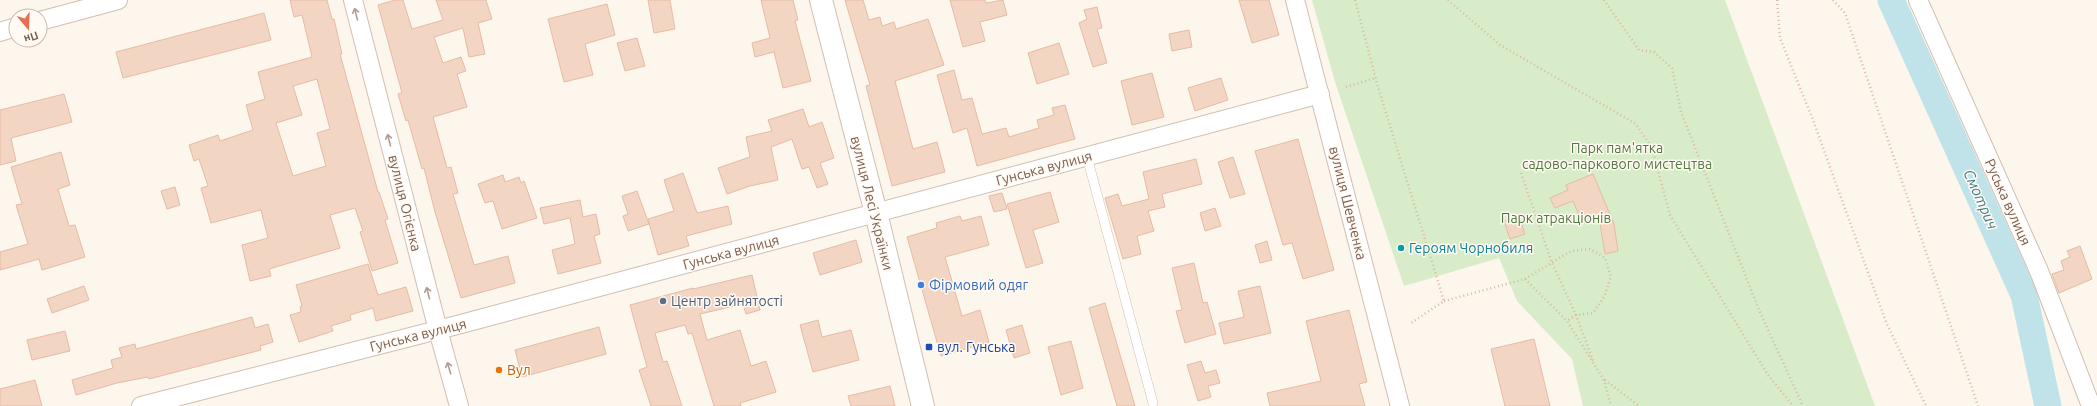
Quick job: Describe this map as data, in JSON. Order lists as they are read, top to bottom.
{
  "streets": {
    "street": [
      "Гунська вулиця",
      "Руська вулиця",
      "вулиця Огієнка",
      "вулиця Лесі Українки",
      "вулиця Шевченка"
    ]
  },
  "crossings": [
    ["Гунська вулиця", "вулиця Огієнка"],
    ["Гунська вулиця", "вулиця Лесі Українки"],
    ["Гунська вулиця", "вулиця Шевченка"]
  ],
  "one_way": ["вулиця Огієнка"],
  "water": ["Смотрич"],
  "parks": ["Парк пам'ятка садово-паркового мистецтва", "Парк атракціонів"],
  "places": {
    "other": [
      "Героям Чорнобиля",
      "Фірмовий одяг",
      "Центр зайнятості",
      "Вул"
    ],
    "transit": ["вул. Гунська"]
  },
  "north": "bottom"
}
